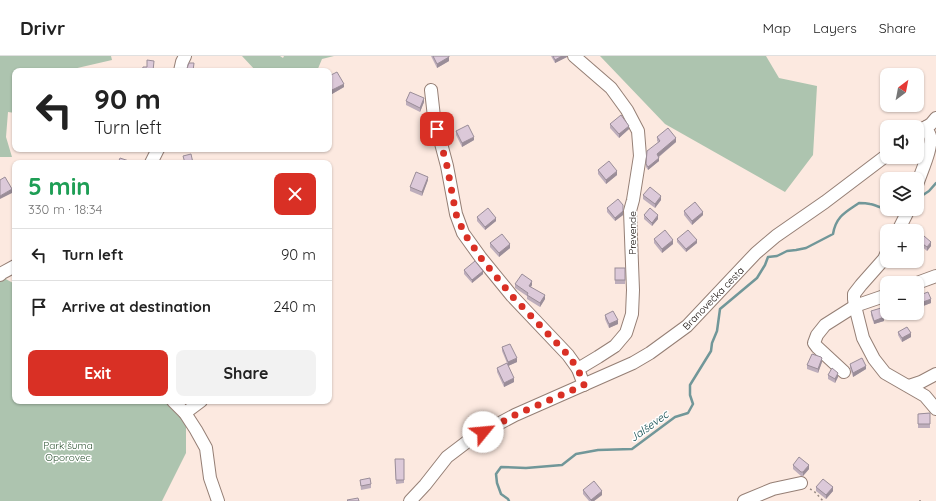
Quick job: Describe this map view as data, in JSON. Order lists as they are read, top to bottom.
{
  "streets": {
    "street": ["Prevende", "Branovečka cesta"]
  },
  "water": ["Jalševec"],
  "parks": ["Park šuma Oporovec"],
  "north": "top right",
  "page": {
    "header": "Drivr",
    "nav": ["Map", "Layers", "Share"],
    "map_buttons": ["+", "−"],
    "turn": ["90 m", "Turn left"],
    "heading": ["5 min", "330 m · 18:34"],
    "list": [
      {
        "name": "Turn left",
        "value": "90 m"
      },
      {
        "name": "Arrive at destination",
        "value": "240 m"
      }
    ],
    "buttons": ["Exit", "Share"]
  }
}
